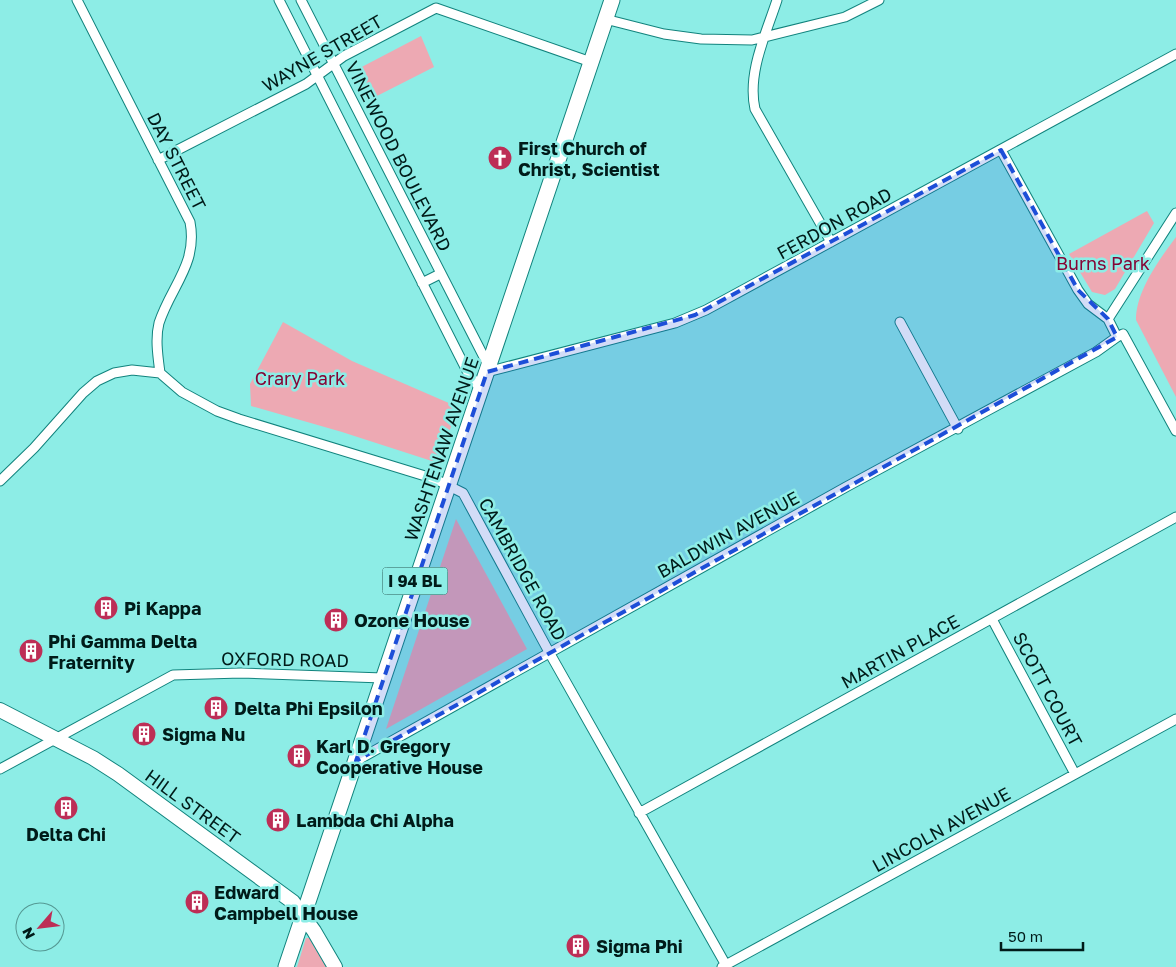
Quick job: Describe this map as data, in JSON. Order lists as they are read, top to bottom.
{
  "streets": {
    "main road": ["WASHTENAW AVENUE", "I 94 BL"],
    "street": [
      "WAYNE STREET",
      "VINEWOOD BOULEVARD",
      "DAY STREET",
      "FERDON ROAD",
      "BALDWIN AVENUE",
      "CAMBRIDGE ROAD",
      "MARTIN PLACE",
      "OXFORD ROAD",
      "SCOTT COURT",
      "HILL STREET",
      "LINCOLN AVENUE"
    ]
  },
  "crossings": [
    ["WAYNE STREET", "VINEWOOD BOULEVARD"],
    ["WAYNE STREET", "DAY STREET"],
    ["WAYNE STREET", "WASHTENAW AVENUE"],
    ["VINEWOOD BOULEVARD", "FERDON ROAD"],
    ["VINEWOOD BOULEVARD", "WASHTENAW AVENUE"],
    ["DAY STREET", "CAMBRIDGE ROAD"],
    ["FERDON ROAD", "WASHTENAW AVENUE"],
    ["WASHTENAW AVENUE", "BALDWIN AVENUE"],
    ["WASHTENAW AVENUE", "CAMBRIDGE ROAD"],
    ["WASHTENAW AVENUE", "OXFORD ROAD"],
    ["WASHTENAW AVENUE", "HILL STREET"],
    ["BALDWIN AVENUE", "CAMBRIDGE ROAD"],
    ["CAMBRIDGE ROAD", "MARTIN PLACE"],
    ["CAMBRIDGE ROAD", "LINCOLN AVENUE"],
    ["MARTIN PLACE", "SCOTT COURT"],
    ["OXFORD ROAD", "HILL STREET"],
    ["SCOTT COURT", "LINCOLN AVENUE"]
  ],
  "parks": ["Burns Park", "Crary Park"],
  "places": {
    "church": ["First Church of Christ, Scientist"],
    "building": [
      "Pi Kappa",
      "Ozone House",
      "Phi Gamma Delta Fraternity",
      "Delta Phi Epsilon",
      "Sigma Nu",
      "Karl D. Gregory Cooperative House",
      "Delta Chi",
      "Lambda Chi Alpha",
      "Edward Campbell House",
      "Sigma Phi"
    ]
  },
  "scale_bar": "50 m",
  "north": "bottom left"
}
